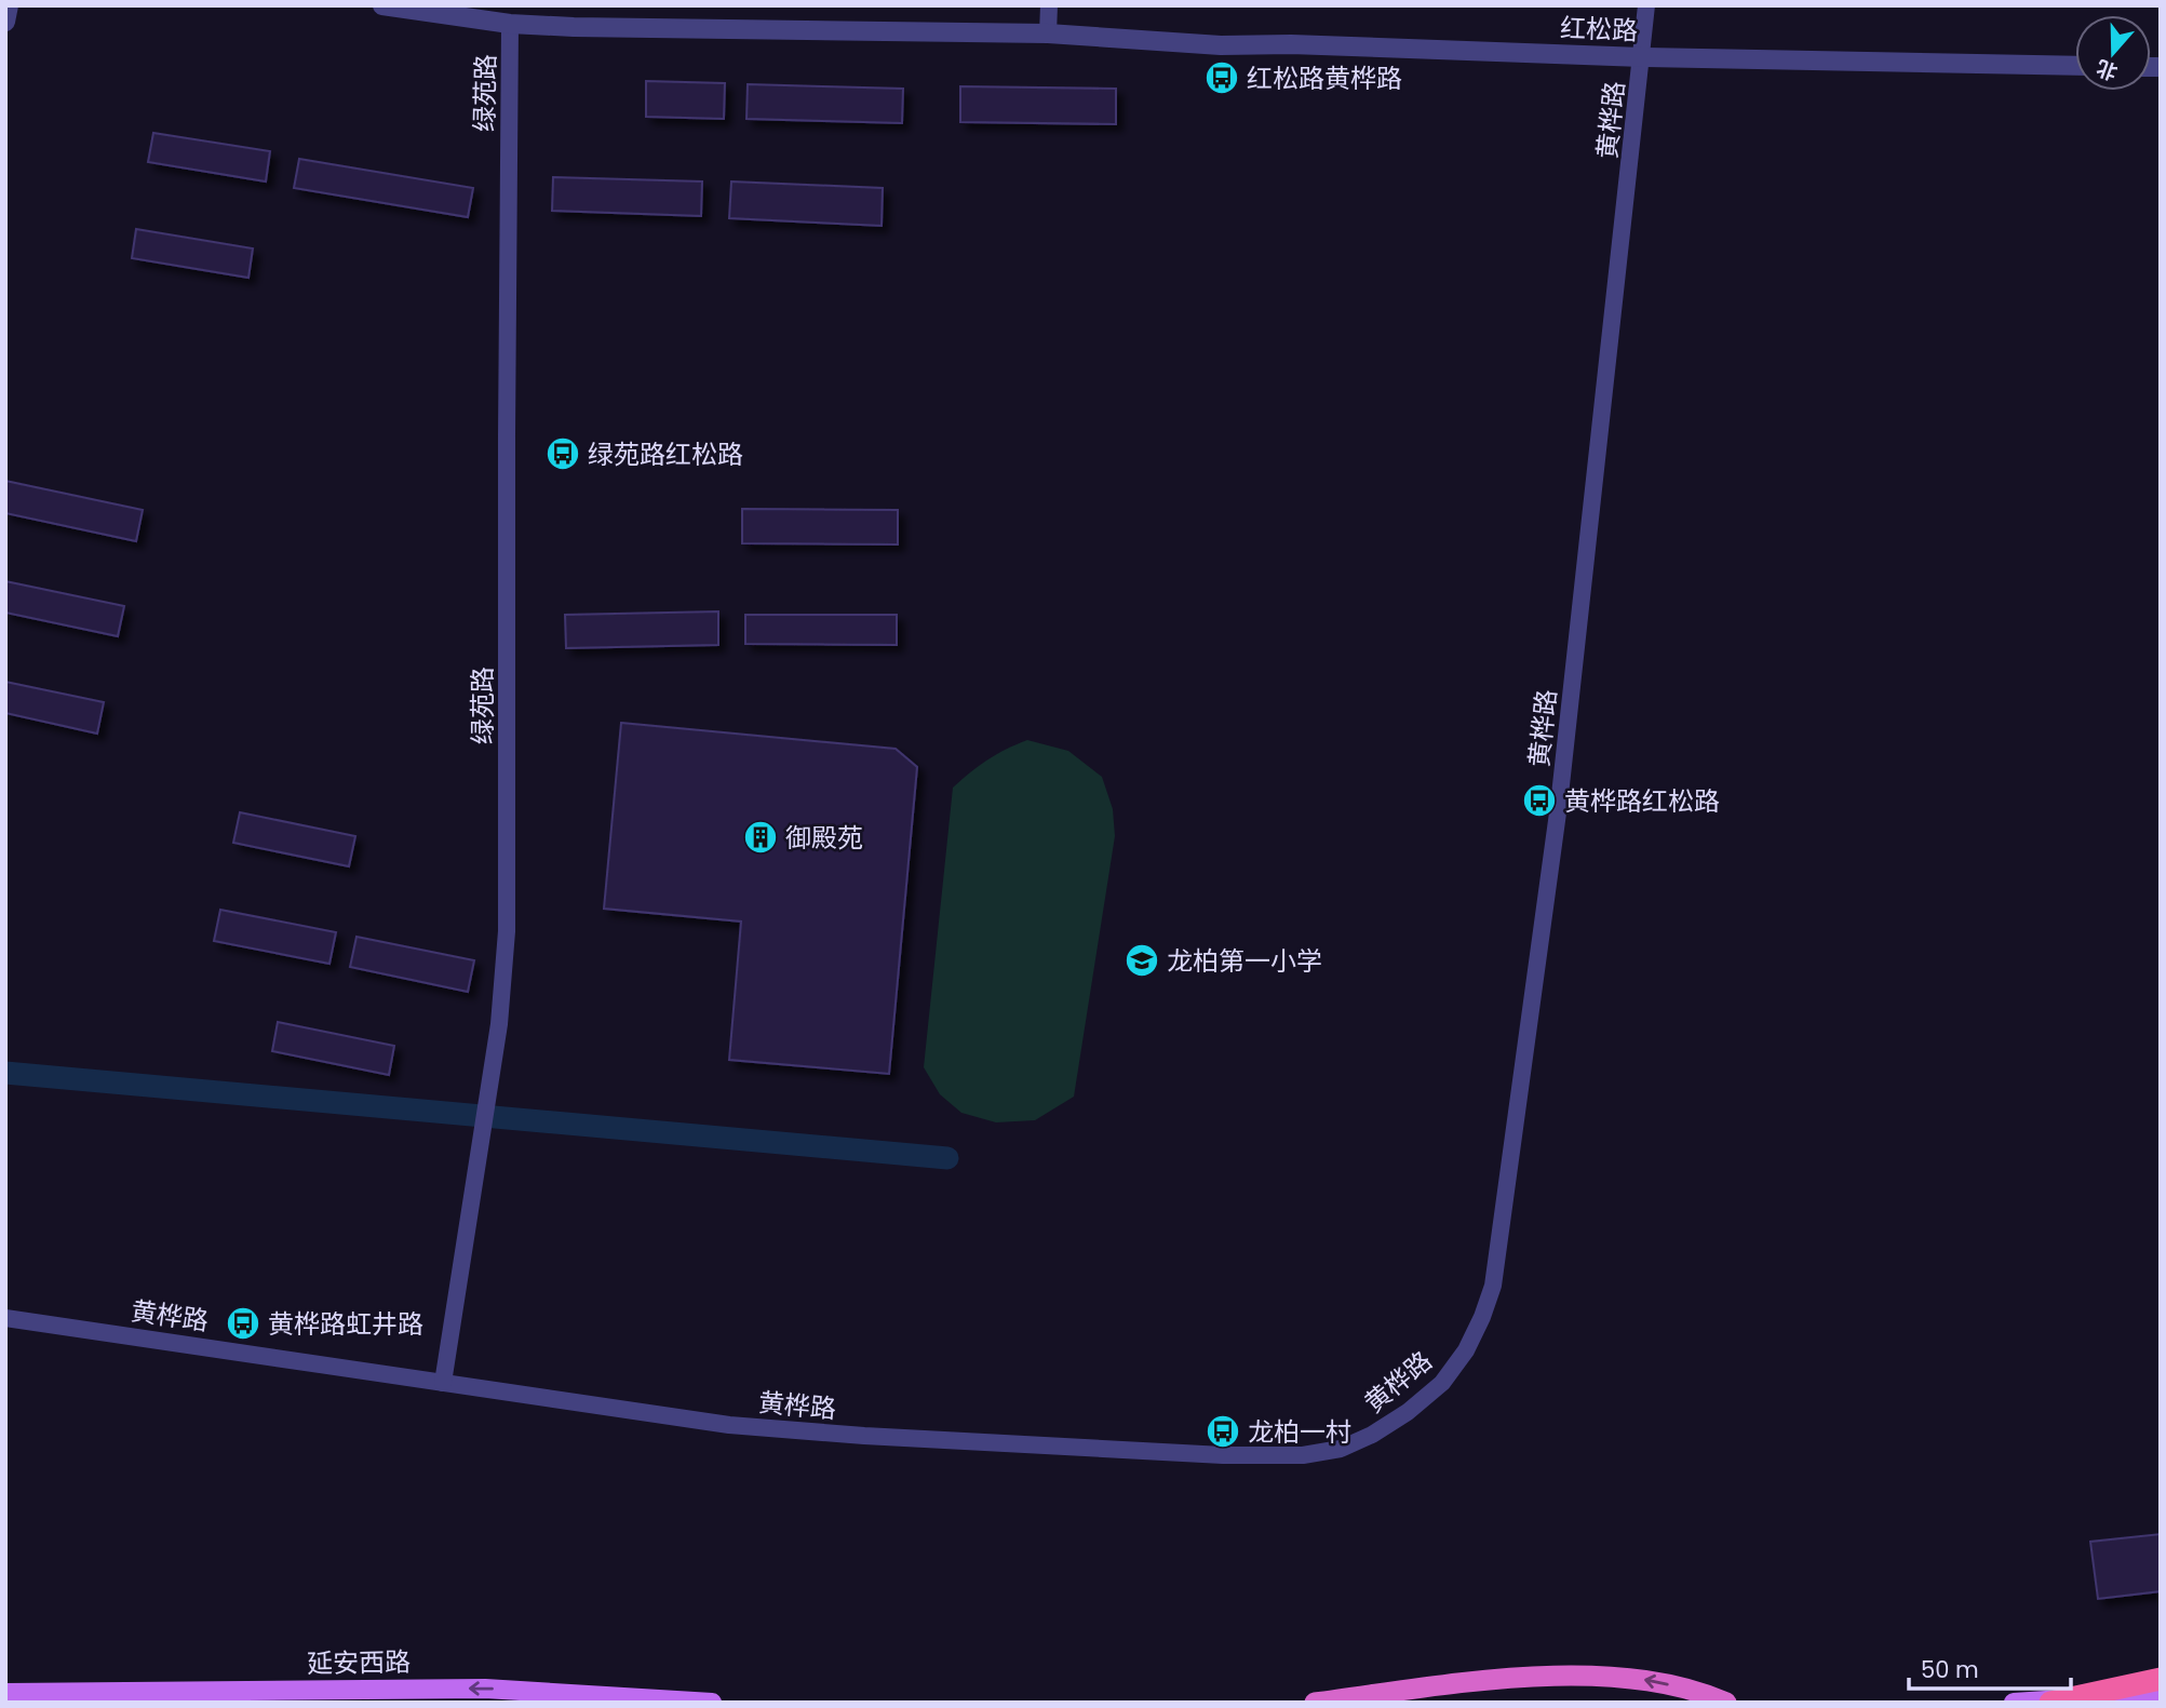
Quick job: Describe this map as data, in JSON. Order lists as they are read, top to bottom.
{
  "streets": {
    "main road": ["延安西路"],
    "street": ["红松路", "绿苑路", "黄桦路"]
  },
  "crossings": [
    ["红松路", "绿苑路"],
    ["红松路", "黄桦路"],
    ["绿苑路", "黄桦路"]
  ],
  "one_way": ["延安西路"],
  "places": {
    "bus stop": [
      "红松路黄桦路",
      "绿苑路红松路",
      "黄桦路红松路",
      "黄桦路虹井路",
      "龙柏一村"
    ],
    "building": ["御殿苑"],
    "school or university": ["龙柏第一小学"]
  },
  "scale_bar": "50 m",
  "north": "bottom"
}
